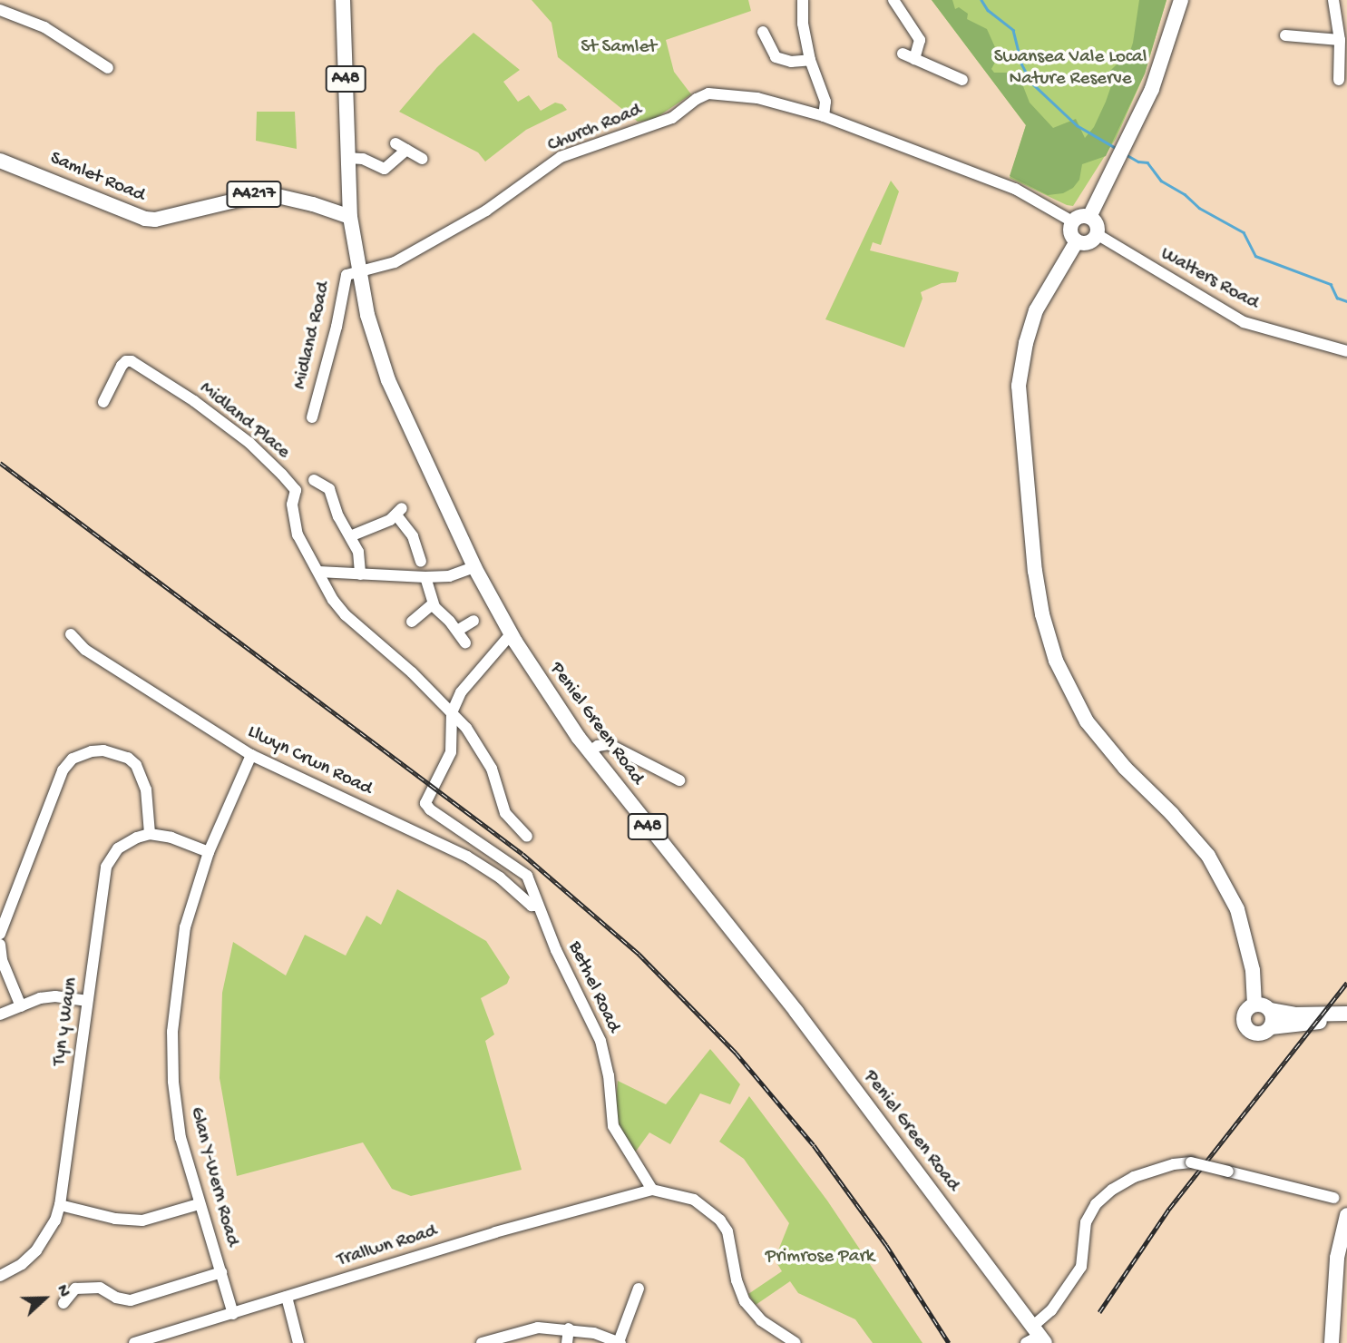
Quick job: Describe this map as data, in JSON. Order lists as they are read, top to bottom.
{
  "streets": {
    "main road": [
      "A48",
      "Samlet Road",
      "A4217",
      "Peniel Green Road"
    ],
    "street": [
      "Church Road",
      "Walters Road",
      "Midland Road",
      "Midland Place",
      "Llwyn Crwn Road",
      "Bethel Road",
      "Tyn y Waun",
      "Glan Y-Wern Road",
      "Trallwn Road"
    ]
  },
  "crossings": [
    ["A48", "Samlet Road"],
    ["A48", "Peniel Green Road"],
    ["Church Road", "Midland Road"],
    ["Church Road", "Peniel Green Road"],
    ["Samlet Road", "Peniel Green Road"],
    ["Midland Road", "Peniel Green Road"],
    ["Midland Place", "Bethel Road"],
    ["Llwyn Crwn Road", "Bethel Road"],
    ["Llwyn Crwn Road", "Glan Y-Wern Road"],
    ["Bethel Road", "Trallwn Road"],
    ["Glan Y-Wern Road", "Trallwn Road"]
  ],
  "parks": ["St Samlet", "Swansea Vale Local Nature Reserve", "Primrose Park"],
  "north": "right"
}
